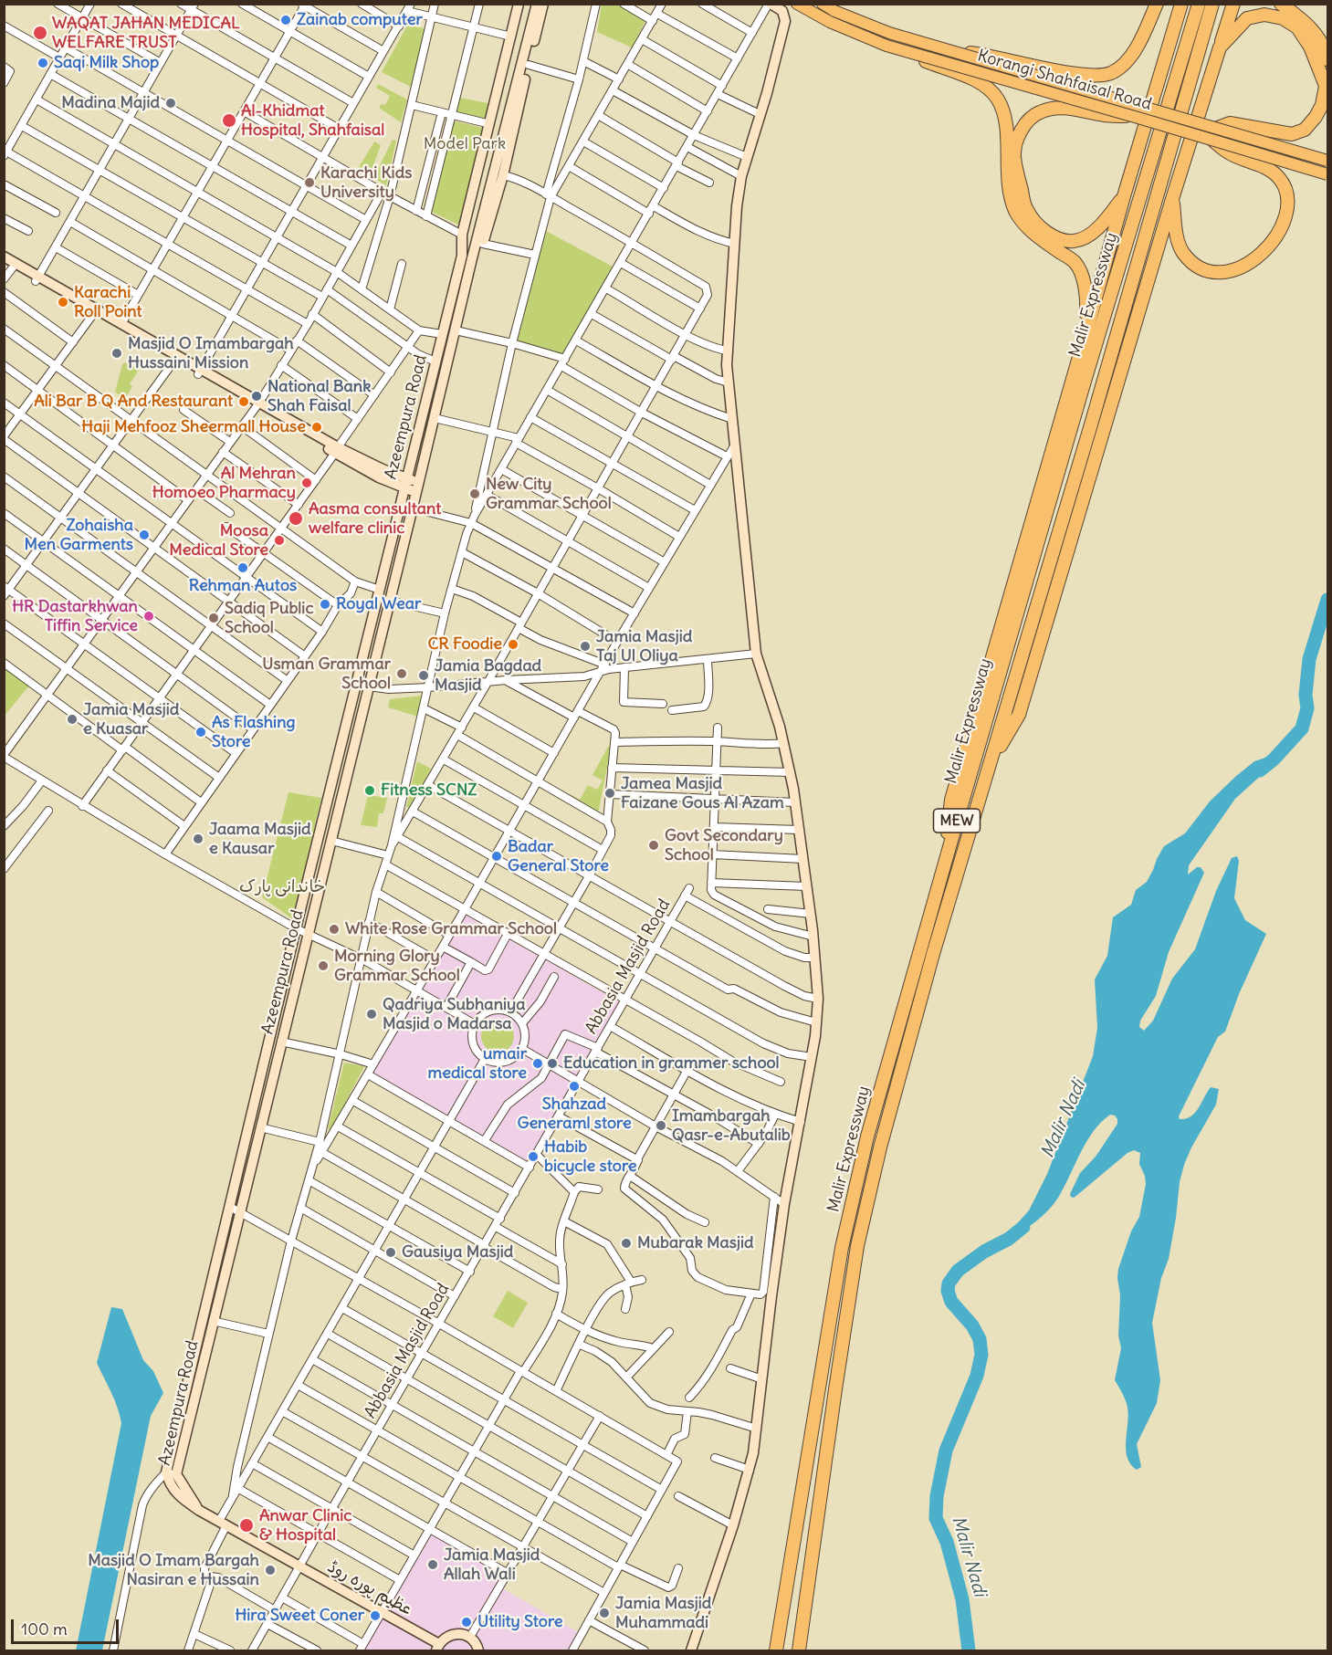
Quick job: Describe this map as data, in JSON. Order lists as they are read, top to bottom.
{
  "streets": {
    "highway": ["Malir Expressway", "MEW"],
    "main road": ["Korangi Shahfaisal Road", "Azeempura Road", "عظیم پورہ روڈ"],
    "street": ["Abbasia Masjid Road"]
  },
  "crossings": [
    ["Azeempura Road", "عظیم پورہ روڈ"],
    ["Abbasia Masjid Road", "عظیم پورہ روڈ"]
  ],
  "water": ["Malir Nadi"],
  "parks": ["Model Park", "خاندانی پارک"],
  "places": [
    "Zainab computer",
    "WAQAT JAHAN MEDICAL WELFARE TRUST",
    "Saqi Milk Shop",
    "Madina Majid",
    "Al-Khidmat Hospital, Shahfaisal",
    "Karachi Kids University",
    "Karachi Roll Point",
    "Masjid O Imambargah Hussaini Mission",
    "National Bank Shah Faisal",
    "Ali Bar B Q And Restaurant",
    "Haji Mehfooz Sheermall House",
    "Al Mehran Homoeo Pharmacy",
    "New City Grammar School",
    "Aasma consultant welfare clinic",
    "Zohaisha Men Garments",
    "Moosa Medical Store",
    "Rehman Autos",
    "Royal Wear",
    "HR Dastarkhwan Tiffin Service",
    "Sadiq Public School",
    "CR Foodie",
    "Jamia Masjid Taj Ul Oliya",
    "Usman Grammar School",
    "Jamia Bagdad Masjid",
    "Jamia Masjid e Kuasar",
    "As Flashing Store",
    "Fitness SCNZ",
    "Jamea Masjid Faizane Gous Al Azam",
    "Jaama Masjid e Kausar",
    "Govt Secondary School",
    "Badar General Store",
    "White Rose Grammar School",
    "Morning Glory Grammar School",
    "Qadriya Subhaniya Masjid o Madarsa",
    "umair medical store",
    "Education in grammer school",
    "Shahzad Generaml store",
    "Imambargah Qasr-e-Abutalib",
    "Habib bicycle store",
    "Mubarak Masjid",
    "Gausiya Masjid",
    "Anwar Clinic & Hospital",
    "Jamia Masjid Allah Wali",
    "Masjid O Imam Bargah Nasiran e Hussain",
    "Jamia Masjid Muhammadi",
    "Hira Sweet Coner",
    "Utility Store"
  ],
  "scale_bar": "100 m"
}
